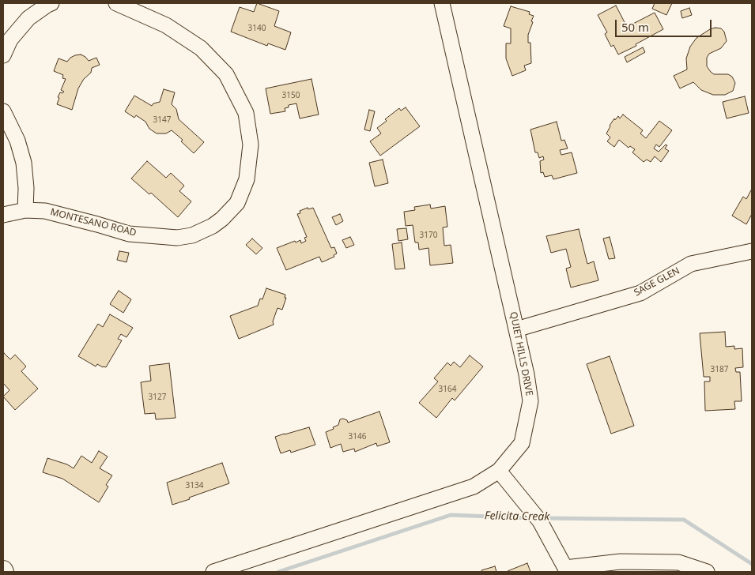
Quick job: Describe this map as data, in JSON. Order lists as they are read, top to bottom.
{
  "streets": {
    "street": ["MONTESANO ROAD", "SAGE GLEN", "QUIET HILLS DRIVE"]
  },
  "crossings": [
    ["SAGE GLEN", "QUIET HILLS DRIVE"]
  ],
  "water": ["Felicita Creak"],
  "house_numbers": [
    "3140",
    "3150",
    "3147",
    "3170",
    "3187",
    "3164",
    "3127",
    "3146",
    "3134"
  ],
  "scale_bar": "50 m"
}
